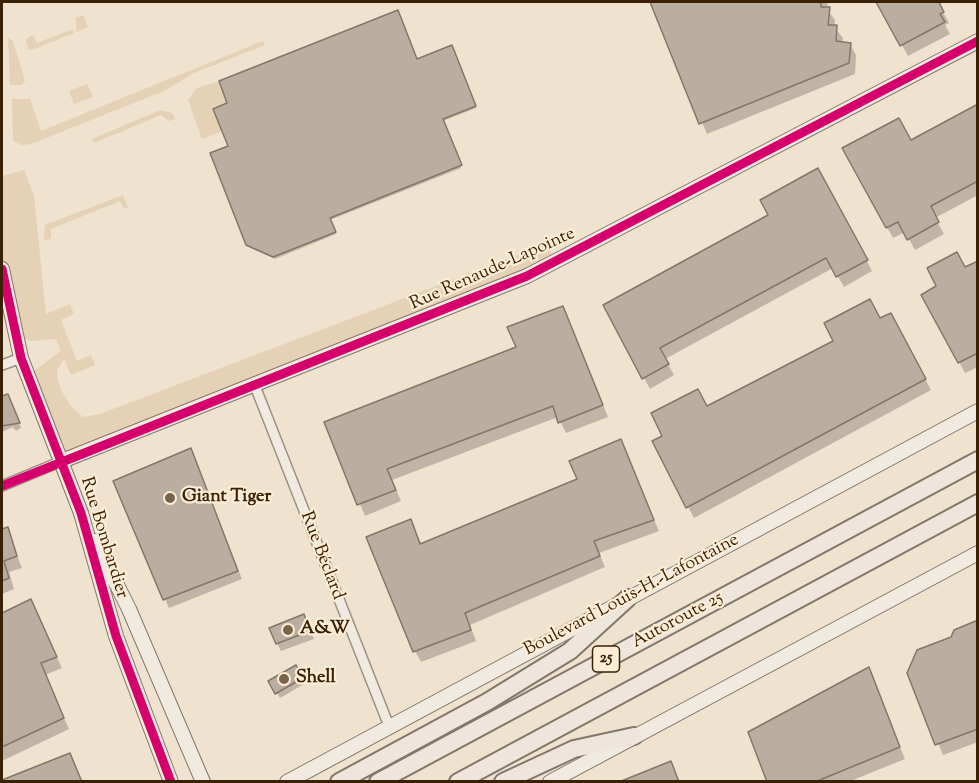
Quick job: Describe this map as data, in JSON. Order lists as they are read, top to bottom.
{
  "streets": {
    "highway": ["Autoroute 25", "25"],
    "street": [
      "Rue Renaude-Lapointe",
      "Rue Bombardier",
      "Rue Béclard",
      "Boulevard Louis-H.-Lafontaine"
    ]
  },
  "crossings": [
    ["Rue Renaude-Lapointe", "Rue Bombardier"],
    ["Rue Renaude-Lapointe", "Rue Béclard"],
    ["Rue Béclard", "Boulevard Louis-H.-Lafontaine"]
  ],
  "places": ["Giant Tiger", "A&W", "Shell"]
}
